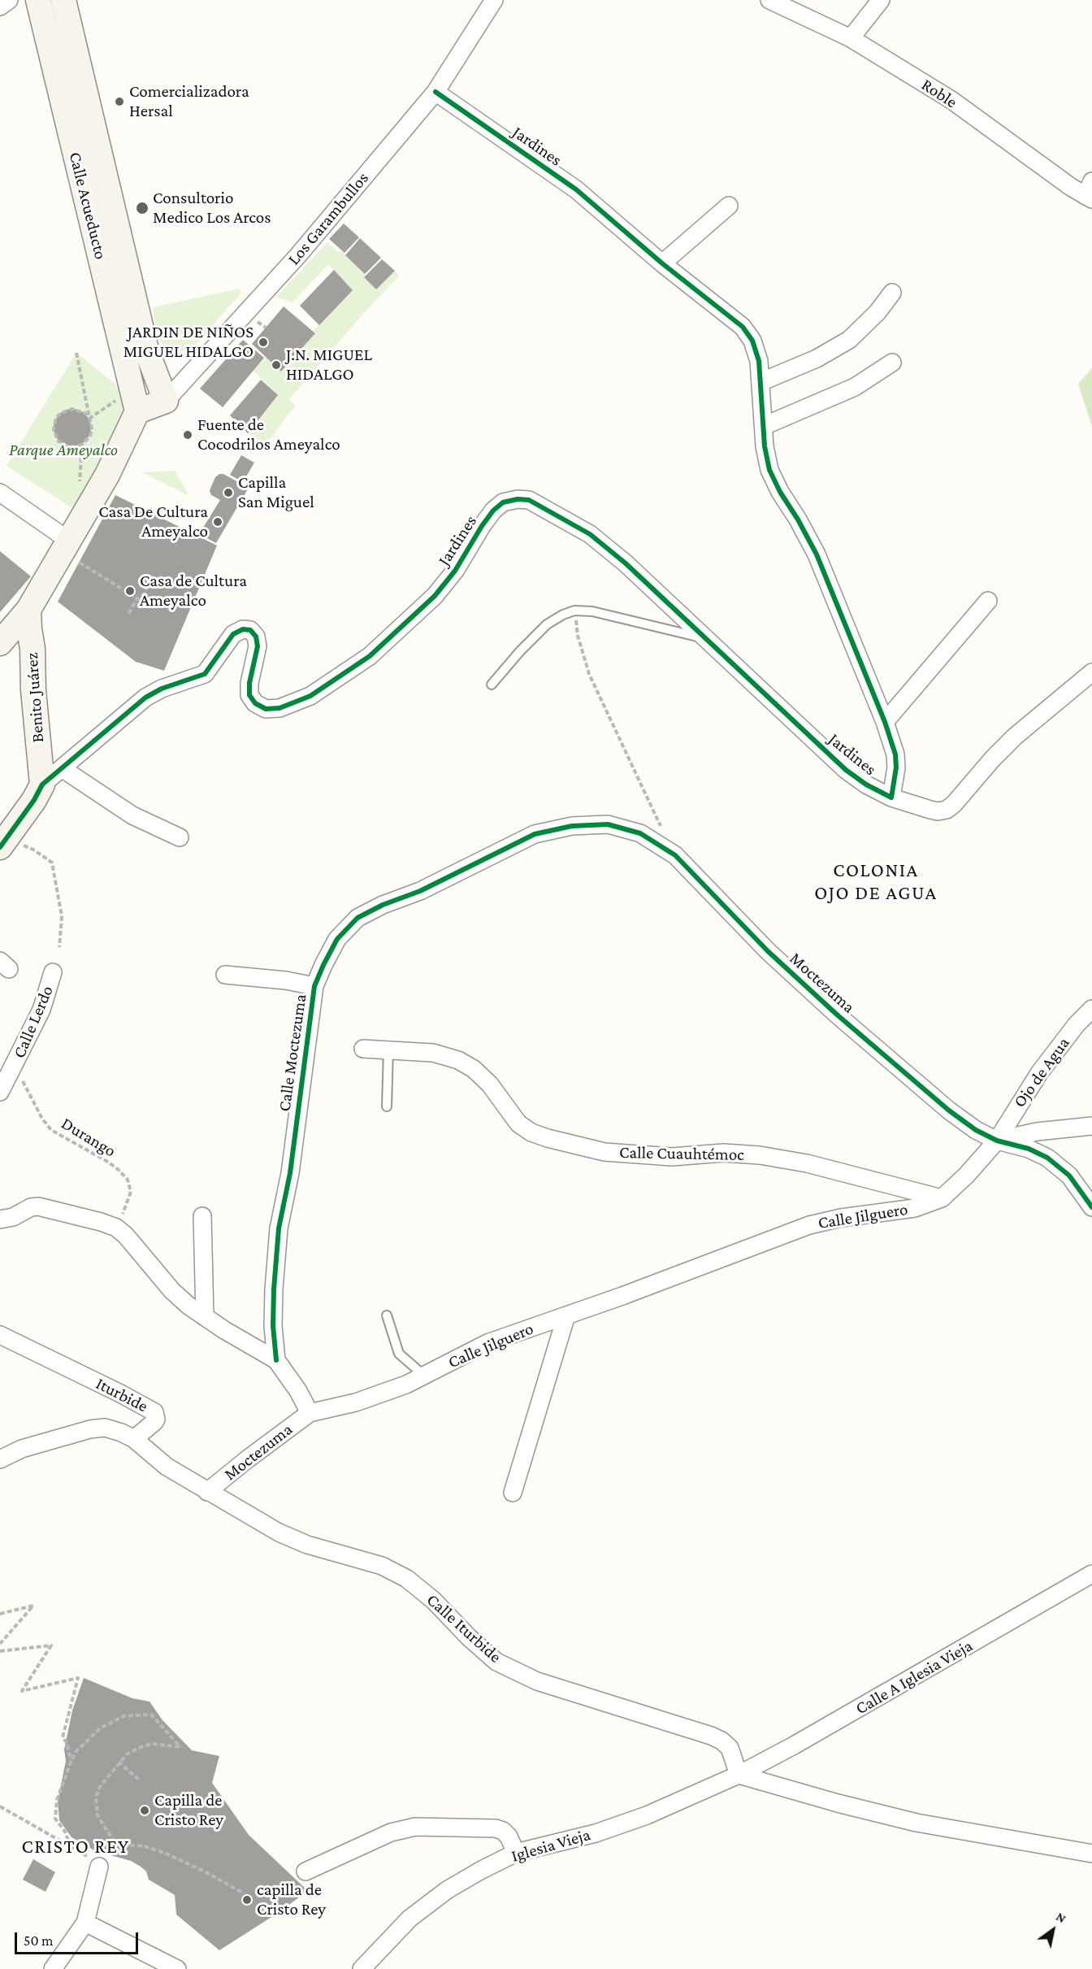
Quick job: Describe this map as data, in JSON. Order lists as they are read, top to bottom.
{
  "streets": {
    "street": [
      "Roble",
      "Jardines",
      "Calle Acueducto",
      "Los Garambullos",
      "Benito Juárez",
      "Moctezuma",
      "Calle Lerdo",
      "Calle Moctezuma",
      "Ojo de Agua",
      "Calle Cuauhtémoc",
      "Calle Jilguero",
      "Iturbide",
      "Calle Iturbide",
      "Calle A Iglesia Vieja",
      "Iglesia Vieja"
    ],
    "path": ["Durango"]
  },
  "crossings": [
    ["Jardines", "Los Garambullos"],
    ["Calle Acueducto", "Los Garambullos"],
    ["Moctezuma", "Calle Moctezuma"],
    ["Moctezuma", "Ojo de Agua"],
    ["Moctezuma", "Calle Jilguero"],
    ["Moctezuma", "Iturbide"],
    ["Moctezuma", "Calle Iturbide"],
    ["Calle Lerdo", "Durango"],
    ["Ojo de Agua", "Calle Jilguero"],
    ["Calle Cuauhtémoc", "Calle Jilguero"],
    ["Iturbide", "Calle Iturbide"],
    ["Calle Iturbide", "Calle A Iglesia Vieja"],
    ["Calle Iturbide", "Iglesia Vieja"],
    ["Calle A Iglesia Vieja", "Iglesia Vieja"]
  ],
  "districts": ["COLONIA OJO DE AGUA", "CRISTO REY"],
  "parks": ["Parque Ameyalco"],
  "places": [
    "Comercializadora Hersal",
    "Consultorio Medico Los Arcos",
    "JARDIN DE NIÑOS MIGUEL HIDALGO",
    "J.N. MIGUEL HIDALGO",
    "Fuente de Cocodrilos Ameyalco",
    "Capilla San Miguel",
    "Casa De Cultura Ameyalco",
    "Casa de Cultura Ameyalco",
    "Capilla de Cristo Rey",
    "capilla de Cristo Rey"
  ],
  "scale_bar": "50 m",
  "north": "top right"
}
